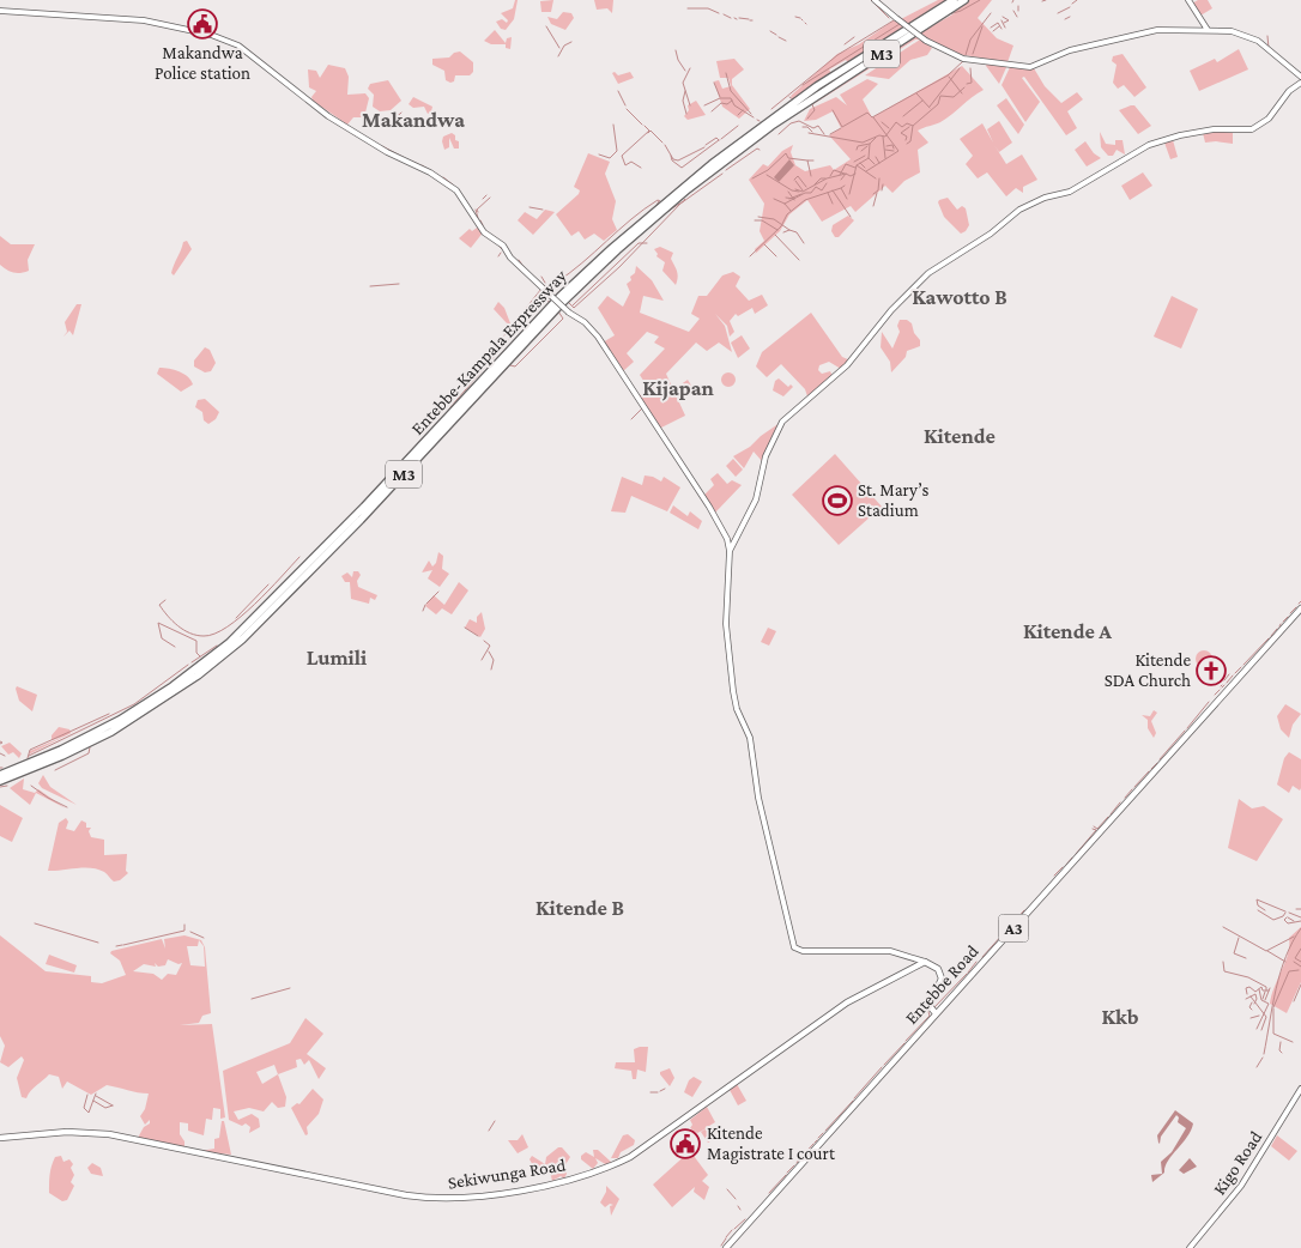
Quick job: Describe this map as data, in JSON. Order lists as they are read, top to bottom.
{
  "streets": {
    "highway": ["M3", "Entebbe-Kampala Expressway"],
    "main road": ["A3", "Entebbe Road", "Sekiwunga Road"],
    "street": ["Kigo Road"]
  },
  "districts": [
    "Makandwa",
    "Kawotto B",
    "Kijapan",
    "Kitende",
    "Kitende A",
    "Lumili",
    "Kitende B",
    "Kkb"
  ],
  "places": {
    "public building": ["Makandwa Police station", "Kitende Magistrate I court"],
    "sports": ["St. Mary’s Stadium"],
    "church": ["Kitende SDA Church"]
  }
}
